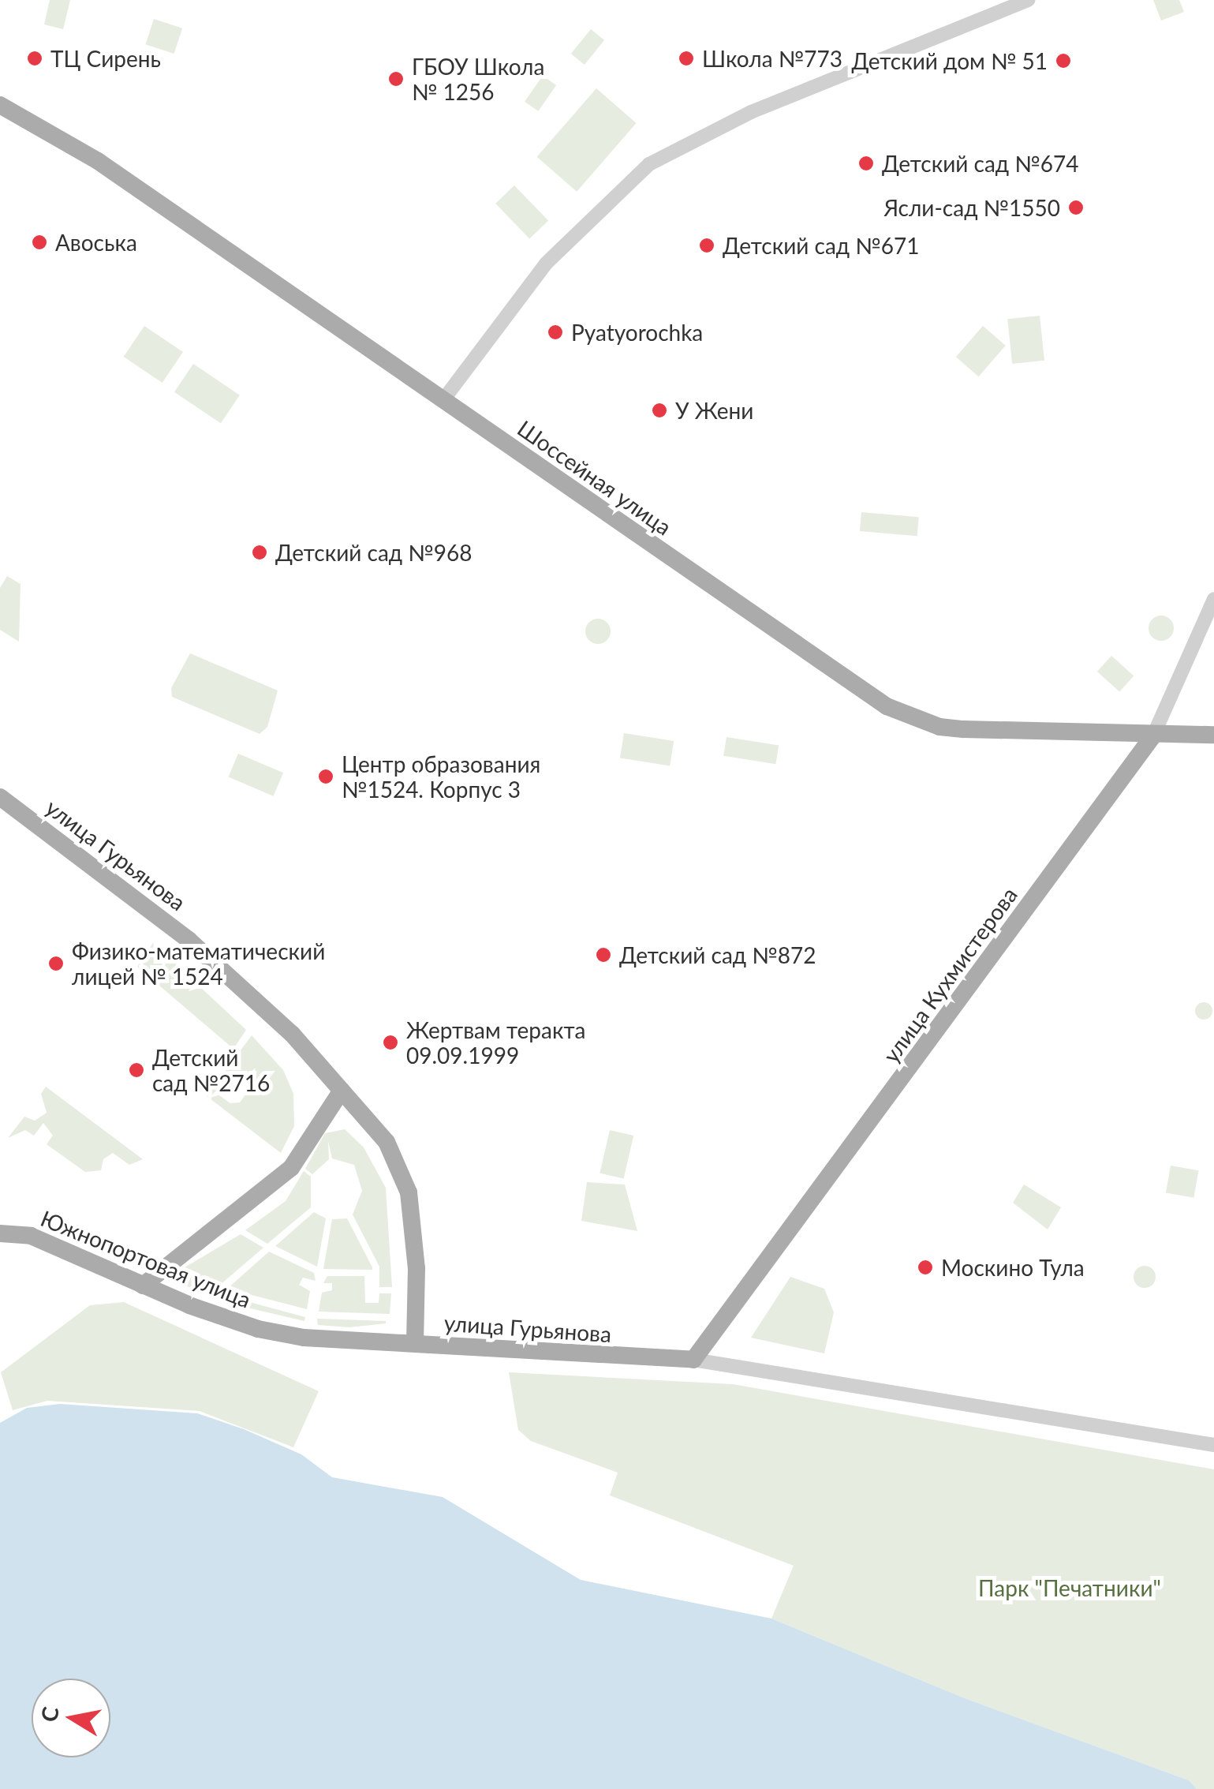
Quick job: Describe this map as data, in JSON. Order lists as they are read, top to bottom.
{
  "streets": {
    "main road": [
      "Шоссейная улица",
      "улица Гурьянова",
      "улица Кухмистерова",
      "Южнопортовая улица"
    ]
  },
  "crossings": [
    ["Шоссейная улица", "улица Кухмистерова"],
    ["улица Гурьянова", "улица Кухмистерова"],
    ["улица Гурьянова", "Южнопортовая улица"]
  ],
  "parks": ["Парк \"Печатники\""],
  "places": [
    "ТЦ Сирень",
    "Школа №773",
    "Детский дом № 51",
    "ГБОУ Школа № 1256",
    "Детский сад №674",
    "Ясли-сад №1550",
    "Авоська",
    "Детский сад №671",
    "Pyatyorochka",
    "У Жени",
    "Детский сад №968",
    "Центр образования №1524. Корпус 3",
    "Детский сад №872",
    "Физико-математический лицей № 1524",
    "Жертвам теракта 09.09.1999",
    "Детский сад №2716",
    "Москино Тула"
  ],
  "north": "left"
}
